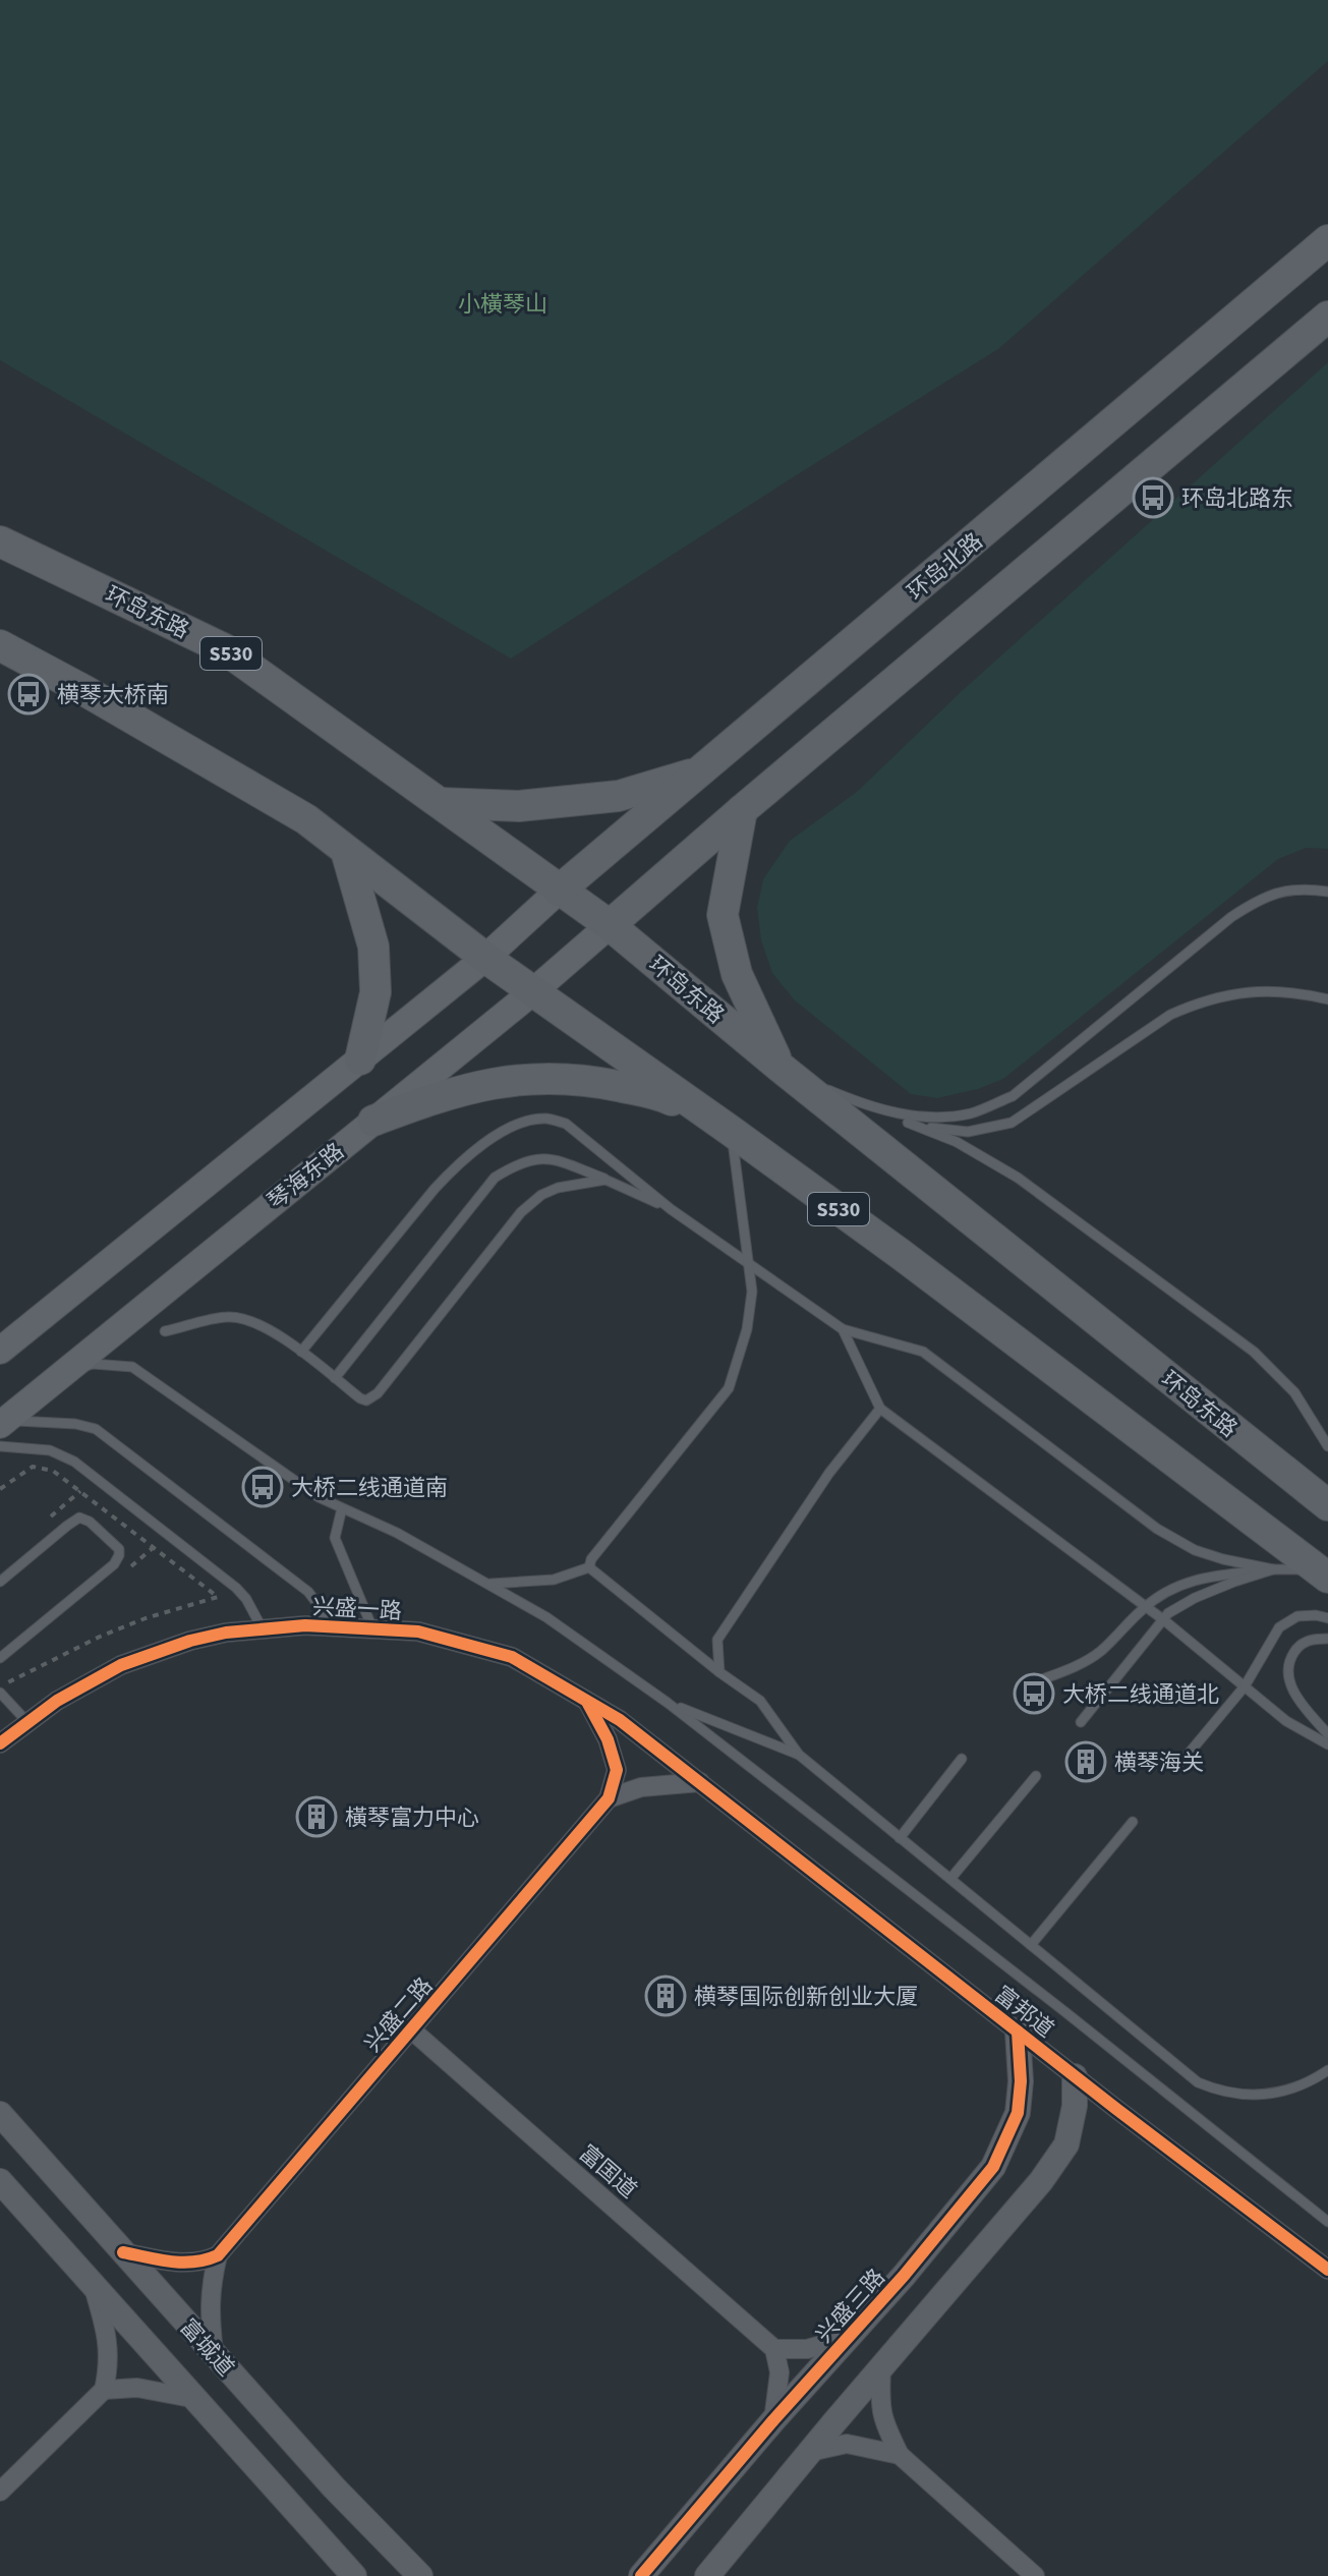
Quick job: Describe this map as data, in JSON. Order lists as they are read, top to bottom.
{
  "streets": {
    "main road": [
      "环岛北路",
      "环岛东路",
      "S530",
      "琴海东路"
    ],
    "street": [
      "兴盛一路",
      "富邦道",
      "兴盛二路",
      "富国道",
      "兴盛三路",
      "富城道"
    ]
  },
  "crossings": [
    ["环岛北路", "环岛东路"],
    ["环岛东路", "琴海东路"],
    ["S530", "琴海东路"],
    ["兴盛一路", "富邦道"],
    ["富邦道", "兴盛三路"],
    ["兴盛二路", "富国道"]
  ],
  "parks": ["小橫琴山"],
  "places": {
    "bus stop": [
      "环岛北路东",
      "横琴大桥南",
      "大桥二线通道南",
      "大桥二线通道北"
    ],
    "building": ["横琴海关", "橫琴富力中心", "横琴国际创新创业大厦"]
  }
}
